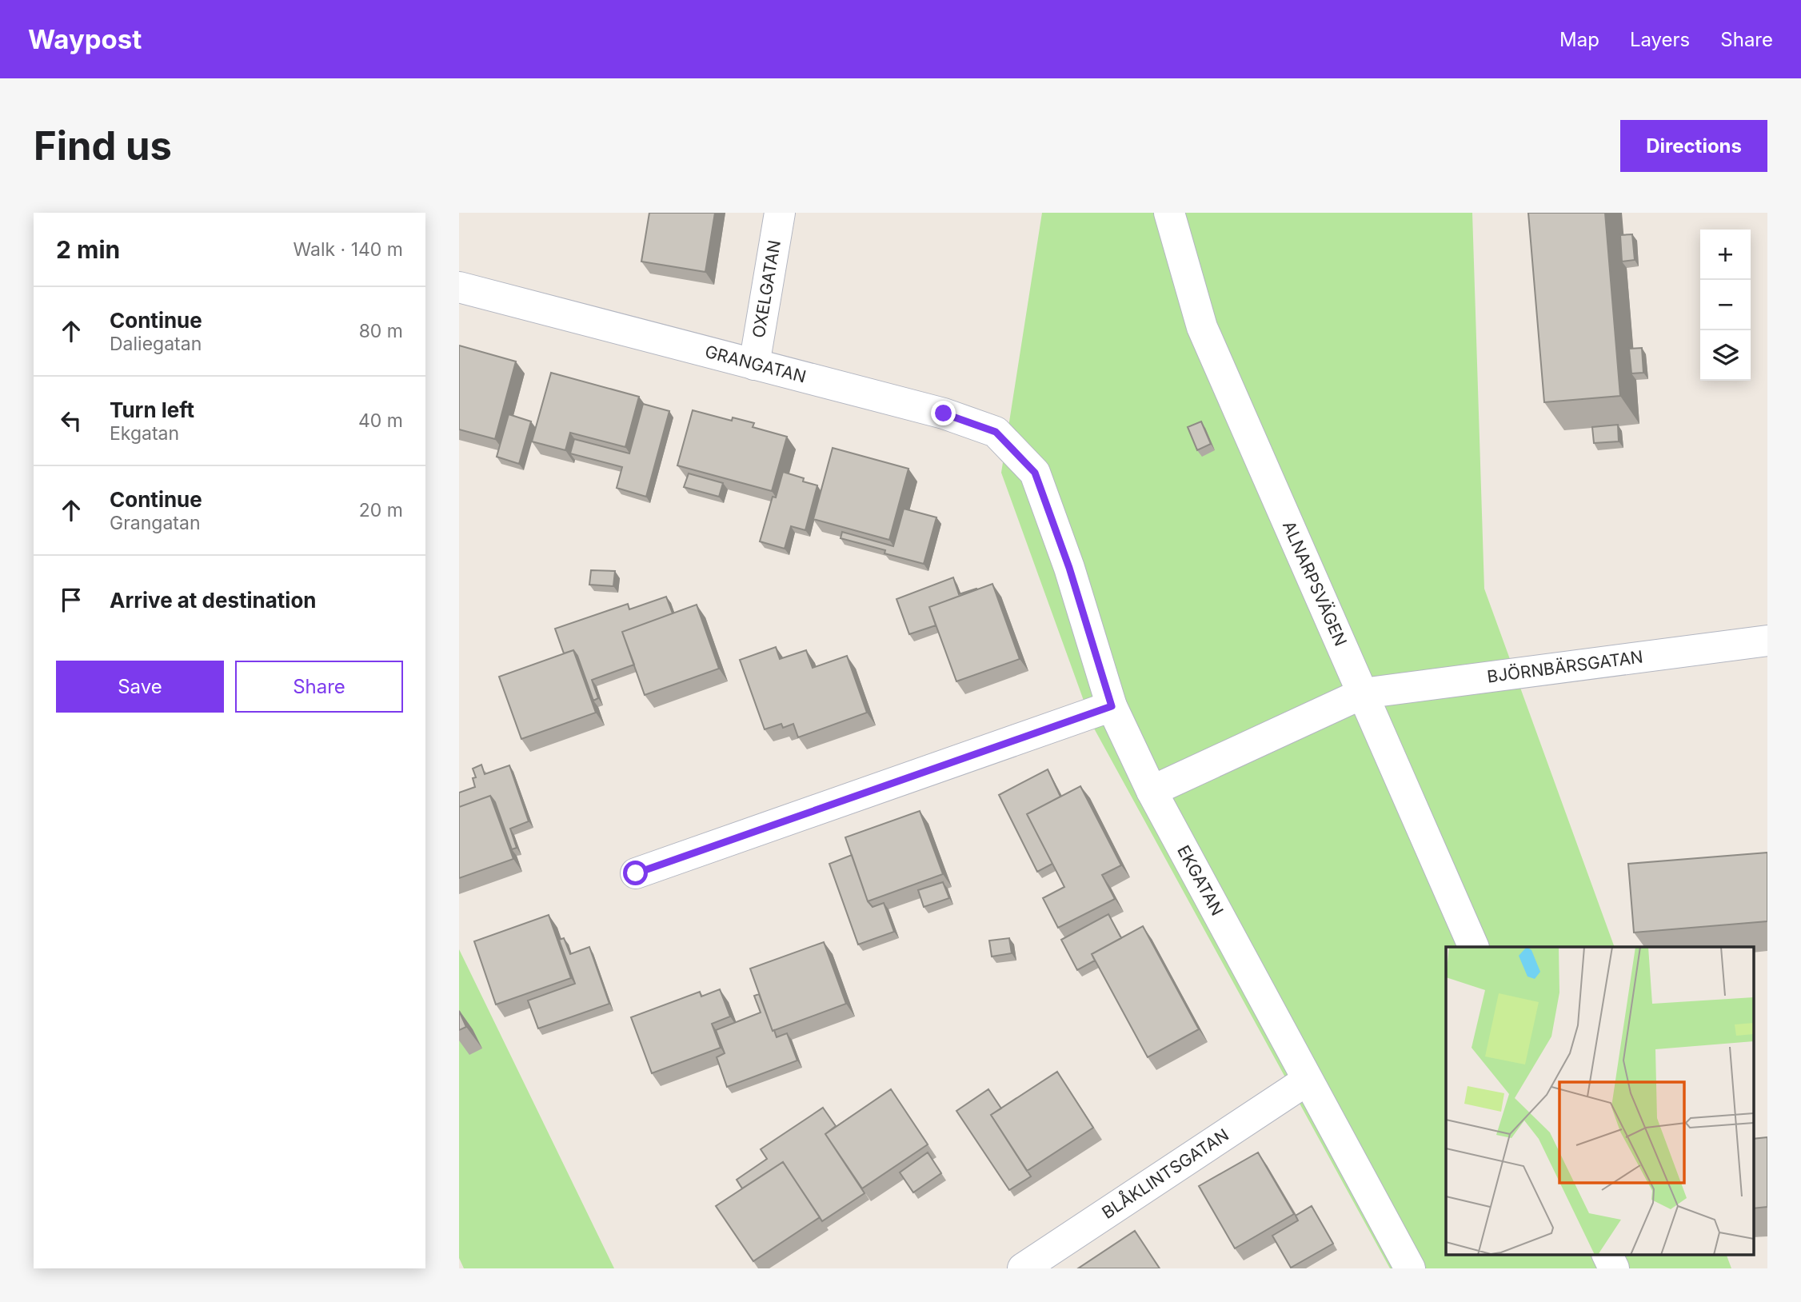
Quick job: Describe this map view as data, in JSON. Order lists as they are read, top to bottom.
{
  "streets": {
    "street": [
      "OXELGATAN",
      "GRANGATAN",
      "ALNARPSVÄGEN",
      "BJÖRNBÄRSGATAN",
      "EKGATAN",
      "BLÅKLINTSGATAN"
    ]
  },
  "crossings": [
    ["OXELGATAN", "GRANGATAN"],
    ["GRANGATAN", "EKGATAN"],
    ["ALNARPSVÄGEN", "BJÖRNBÄRSGATAN"],
    ["BJÖRNBÄRSGATAN", "EKGATAN"],
    ["EKGATAN", "BLÅKLINTSGATAN"]
  ],
  "page": {
    "header": "Waypost",
    "nav": ["Map", "Layers", "Share"],
    "buttons": [
      "Directions",
      ["Save", "Share"]
    ],
    "title": "Find us",
    "heading": ["2 min", "Walk · 140 m"],
    "map_buttons": ["+", "−"],
    "list": [
      ["Continue", "Daliegatan", "80 m"],
      ["Turn left", "Ekgatan", "40 m"],
      ["Continue", "Grangatan", "20 m"],
      "Arrive at destination"
    ]
  }
}
